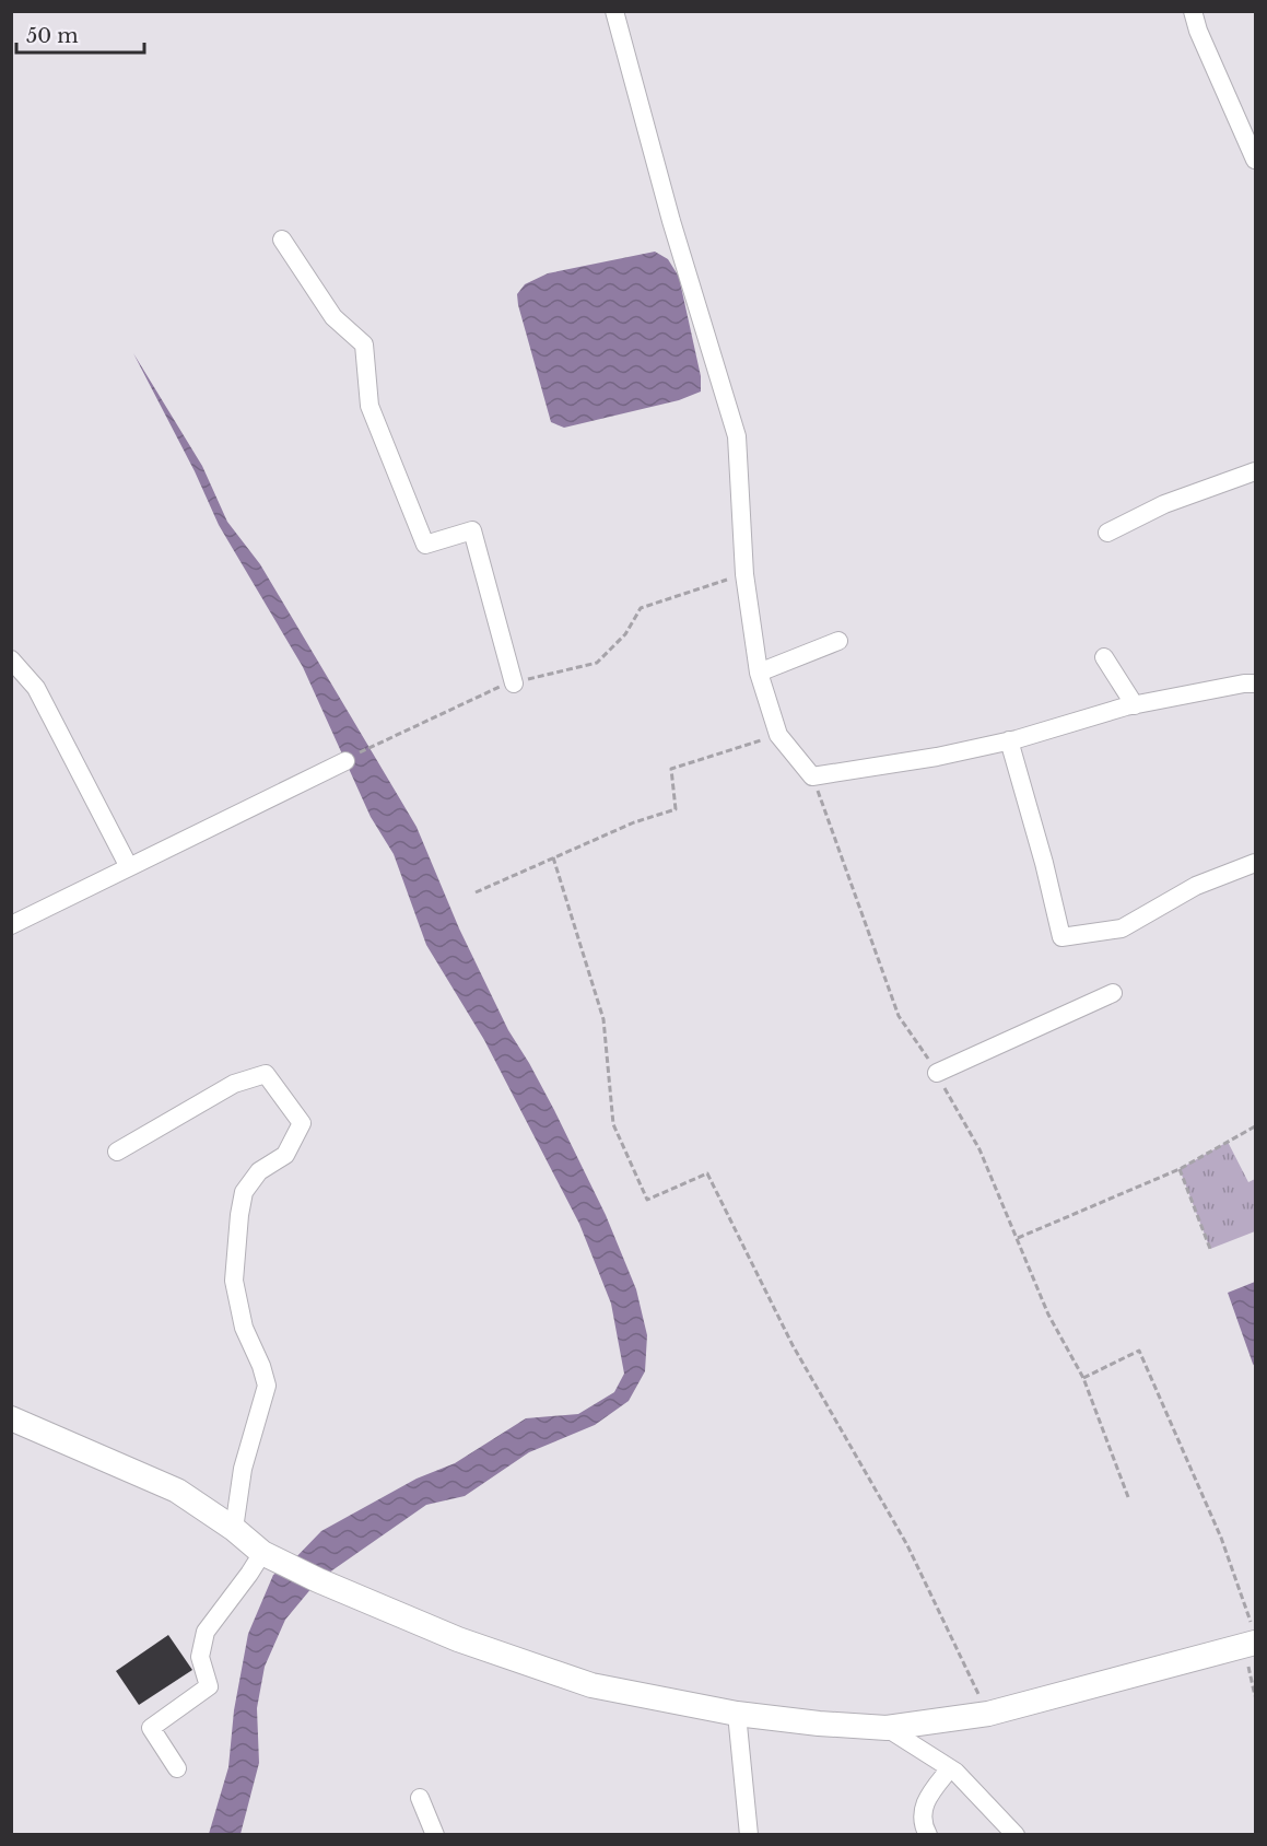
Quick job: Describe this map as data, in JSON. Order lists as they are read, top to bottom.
{
  "scale_bar": "50 m"
}
